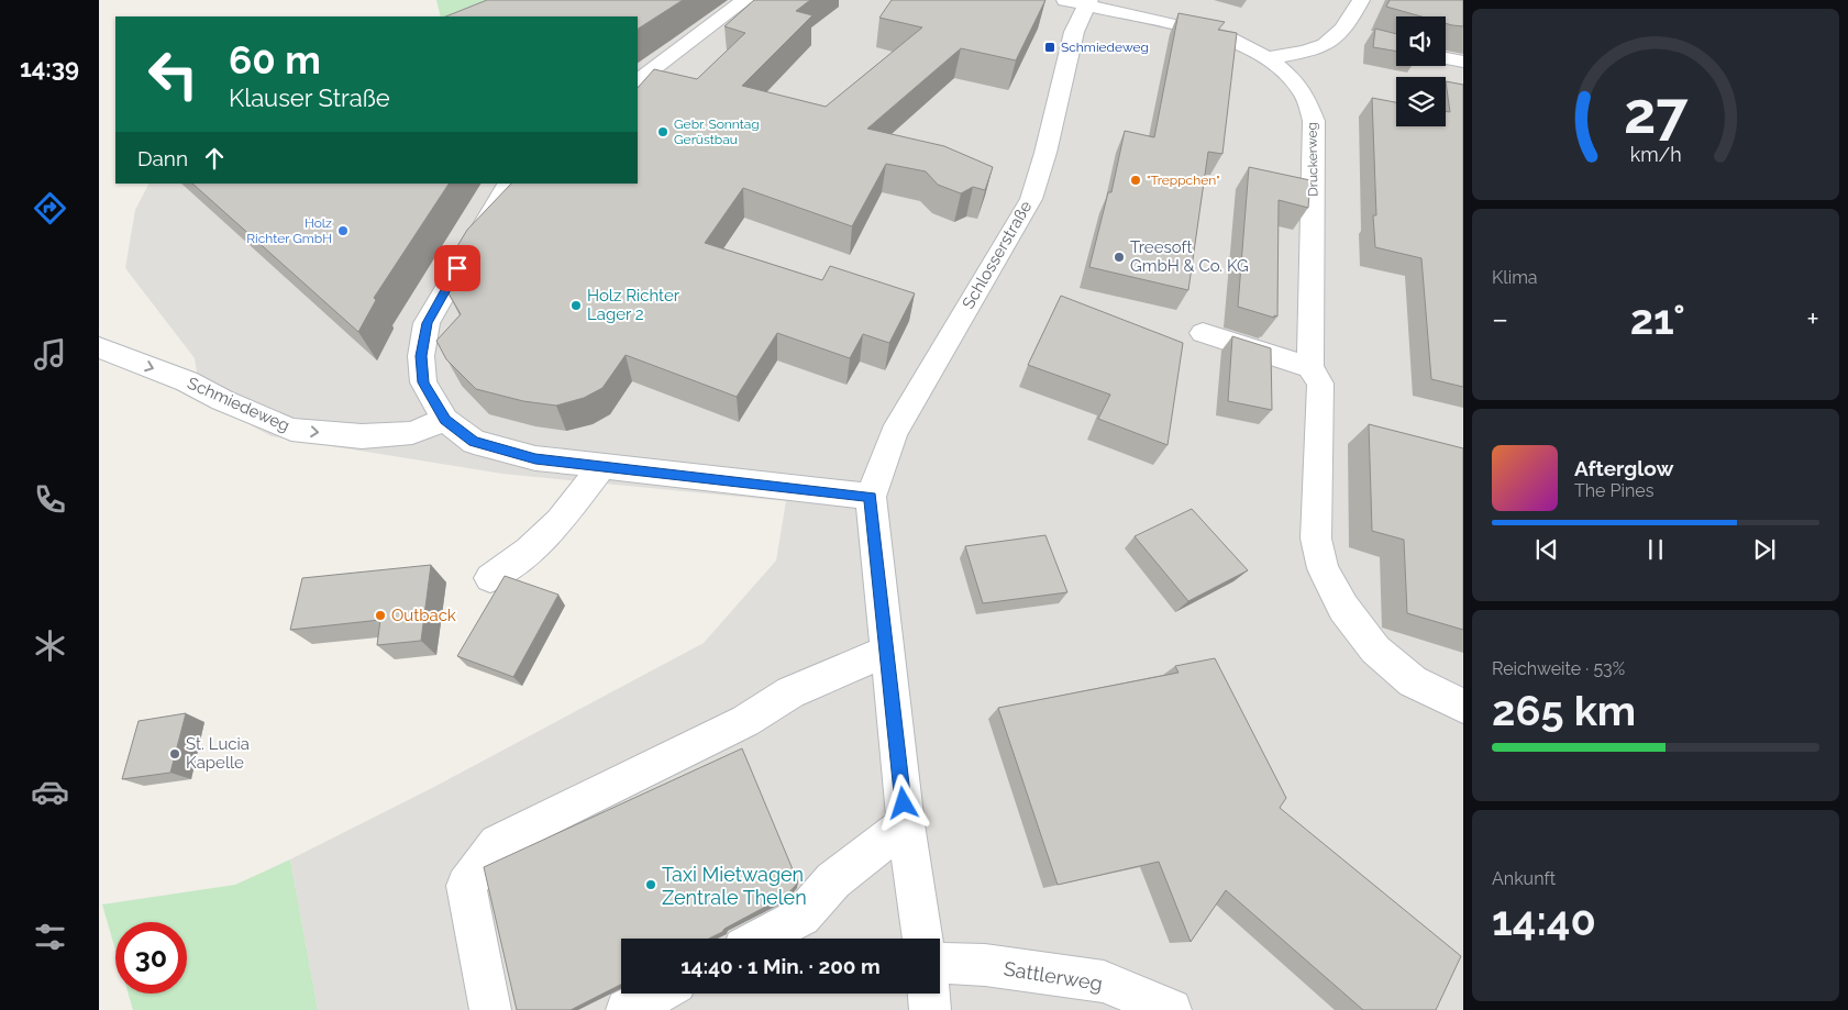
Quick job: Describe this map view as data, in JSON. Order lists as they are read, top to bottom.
{
  "streets": {
    "street": [
      "Druckerweg",
      "Schlosserstraße",
      "Schmiedeweg",
      "Sattlerweg"
    ]
  },
  "crossings": [
    ["Druckerweg", "Schlosserstraße"]
  ],
  "one_way": ["Schmiedeweg"],
  "places": {
    "transit": ["Schmiedeweg"],
    "other": [
      "Gebr. Sonntag Gerüstbau",
      "\"Treppchen\"",
      "Holz Richter GmbH",
      "Treesoft GmbH & Co. KG",
      "Holz Richter Lager 2",
      "Outback",
      "St. Lucia Kapelle",
      "Taxi Mietwagen Zentrale Thelen"
    ]
  },
  "page": {
    "tabs": "14:39",
    "turn": ["60 m", "Klauser Straße"],
    "then": "Dann",
    "tile": [
      "Klima",
      ["Reichweite · 53%", "265 km"],
      ["Ankunft", "14:40"]
    ],
    "heat": ["−", "21°", "+"],
    "song": ["Afterglow", "The Pines"],
    "limit": "30",
    "trip": "14:40 · 1 Min. · 200 m",
    "gauge": ["27", "km/h"]
  }
}
